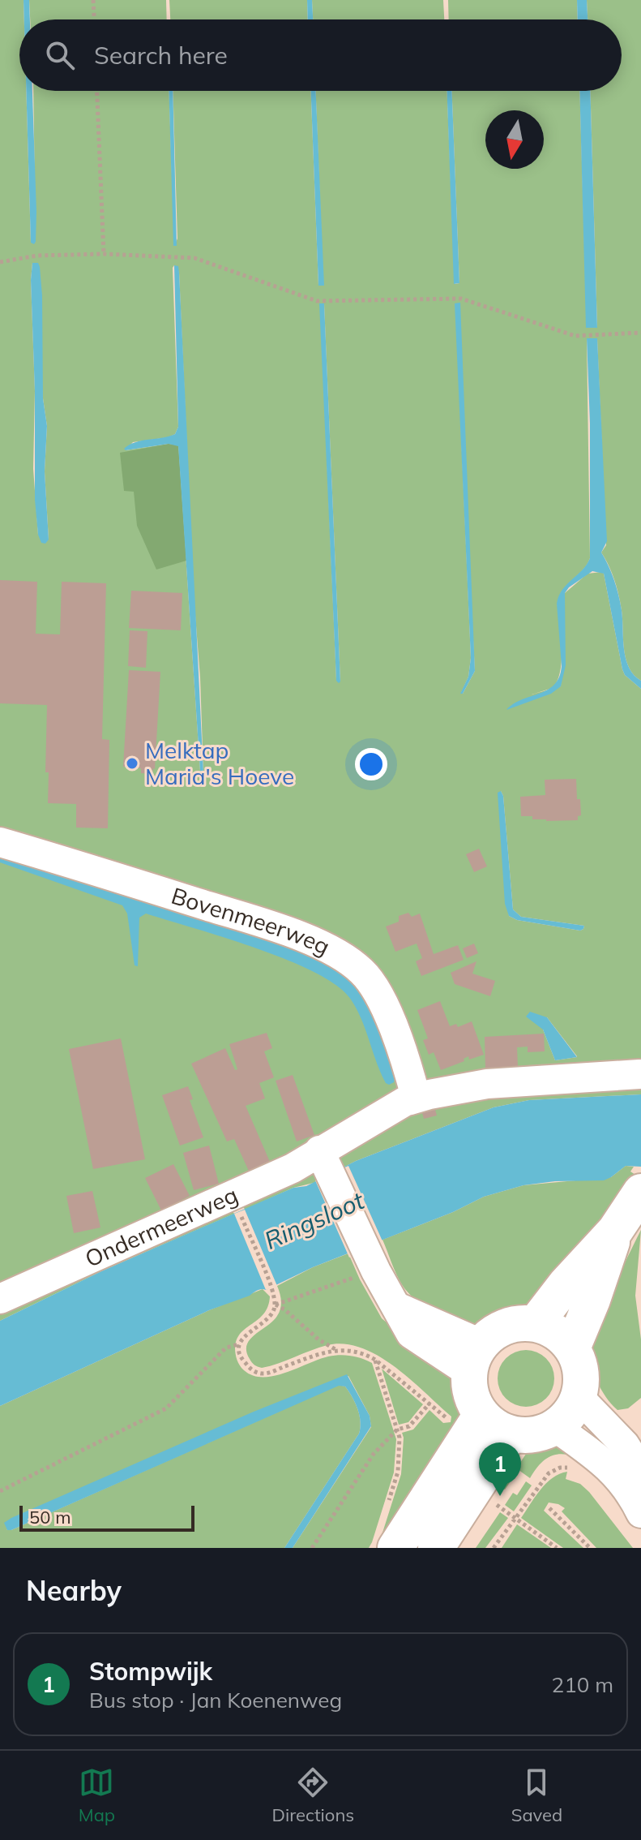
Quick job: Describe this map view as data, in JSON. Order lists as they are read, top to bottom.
{
  "streets": {
    "street": ["Bovenmeerweg", "Ondermeerweg"]
  },
  "water": ["Ringsloot"],
  "places": ["Melktap Maria's Hoeve"],
  "scale_bar": "50 m",
  "north": "bottom",
  "page": {
    "search": "Search here",
    "pins": "1",
    "scale": "50 m",
    "heading": "Nearby",
    "list": [
      {
        "mark": "1",
        "name": "Stompwijk",
        "note": "Bus stop · Jan Koenenweg",
        "value": "210 m"
      }
    ],
    "nav": ["Map", "Directions", "Saved"]
  }
}
